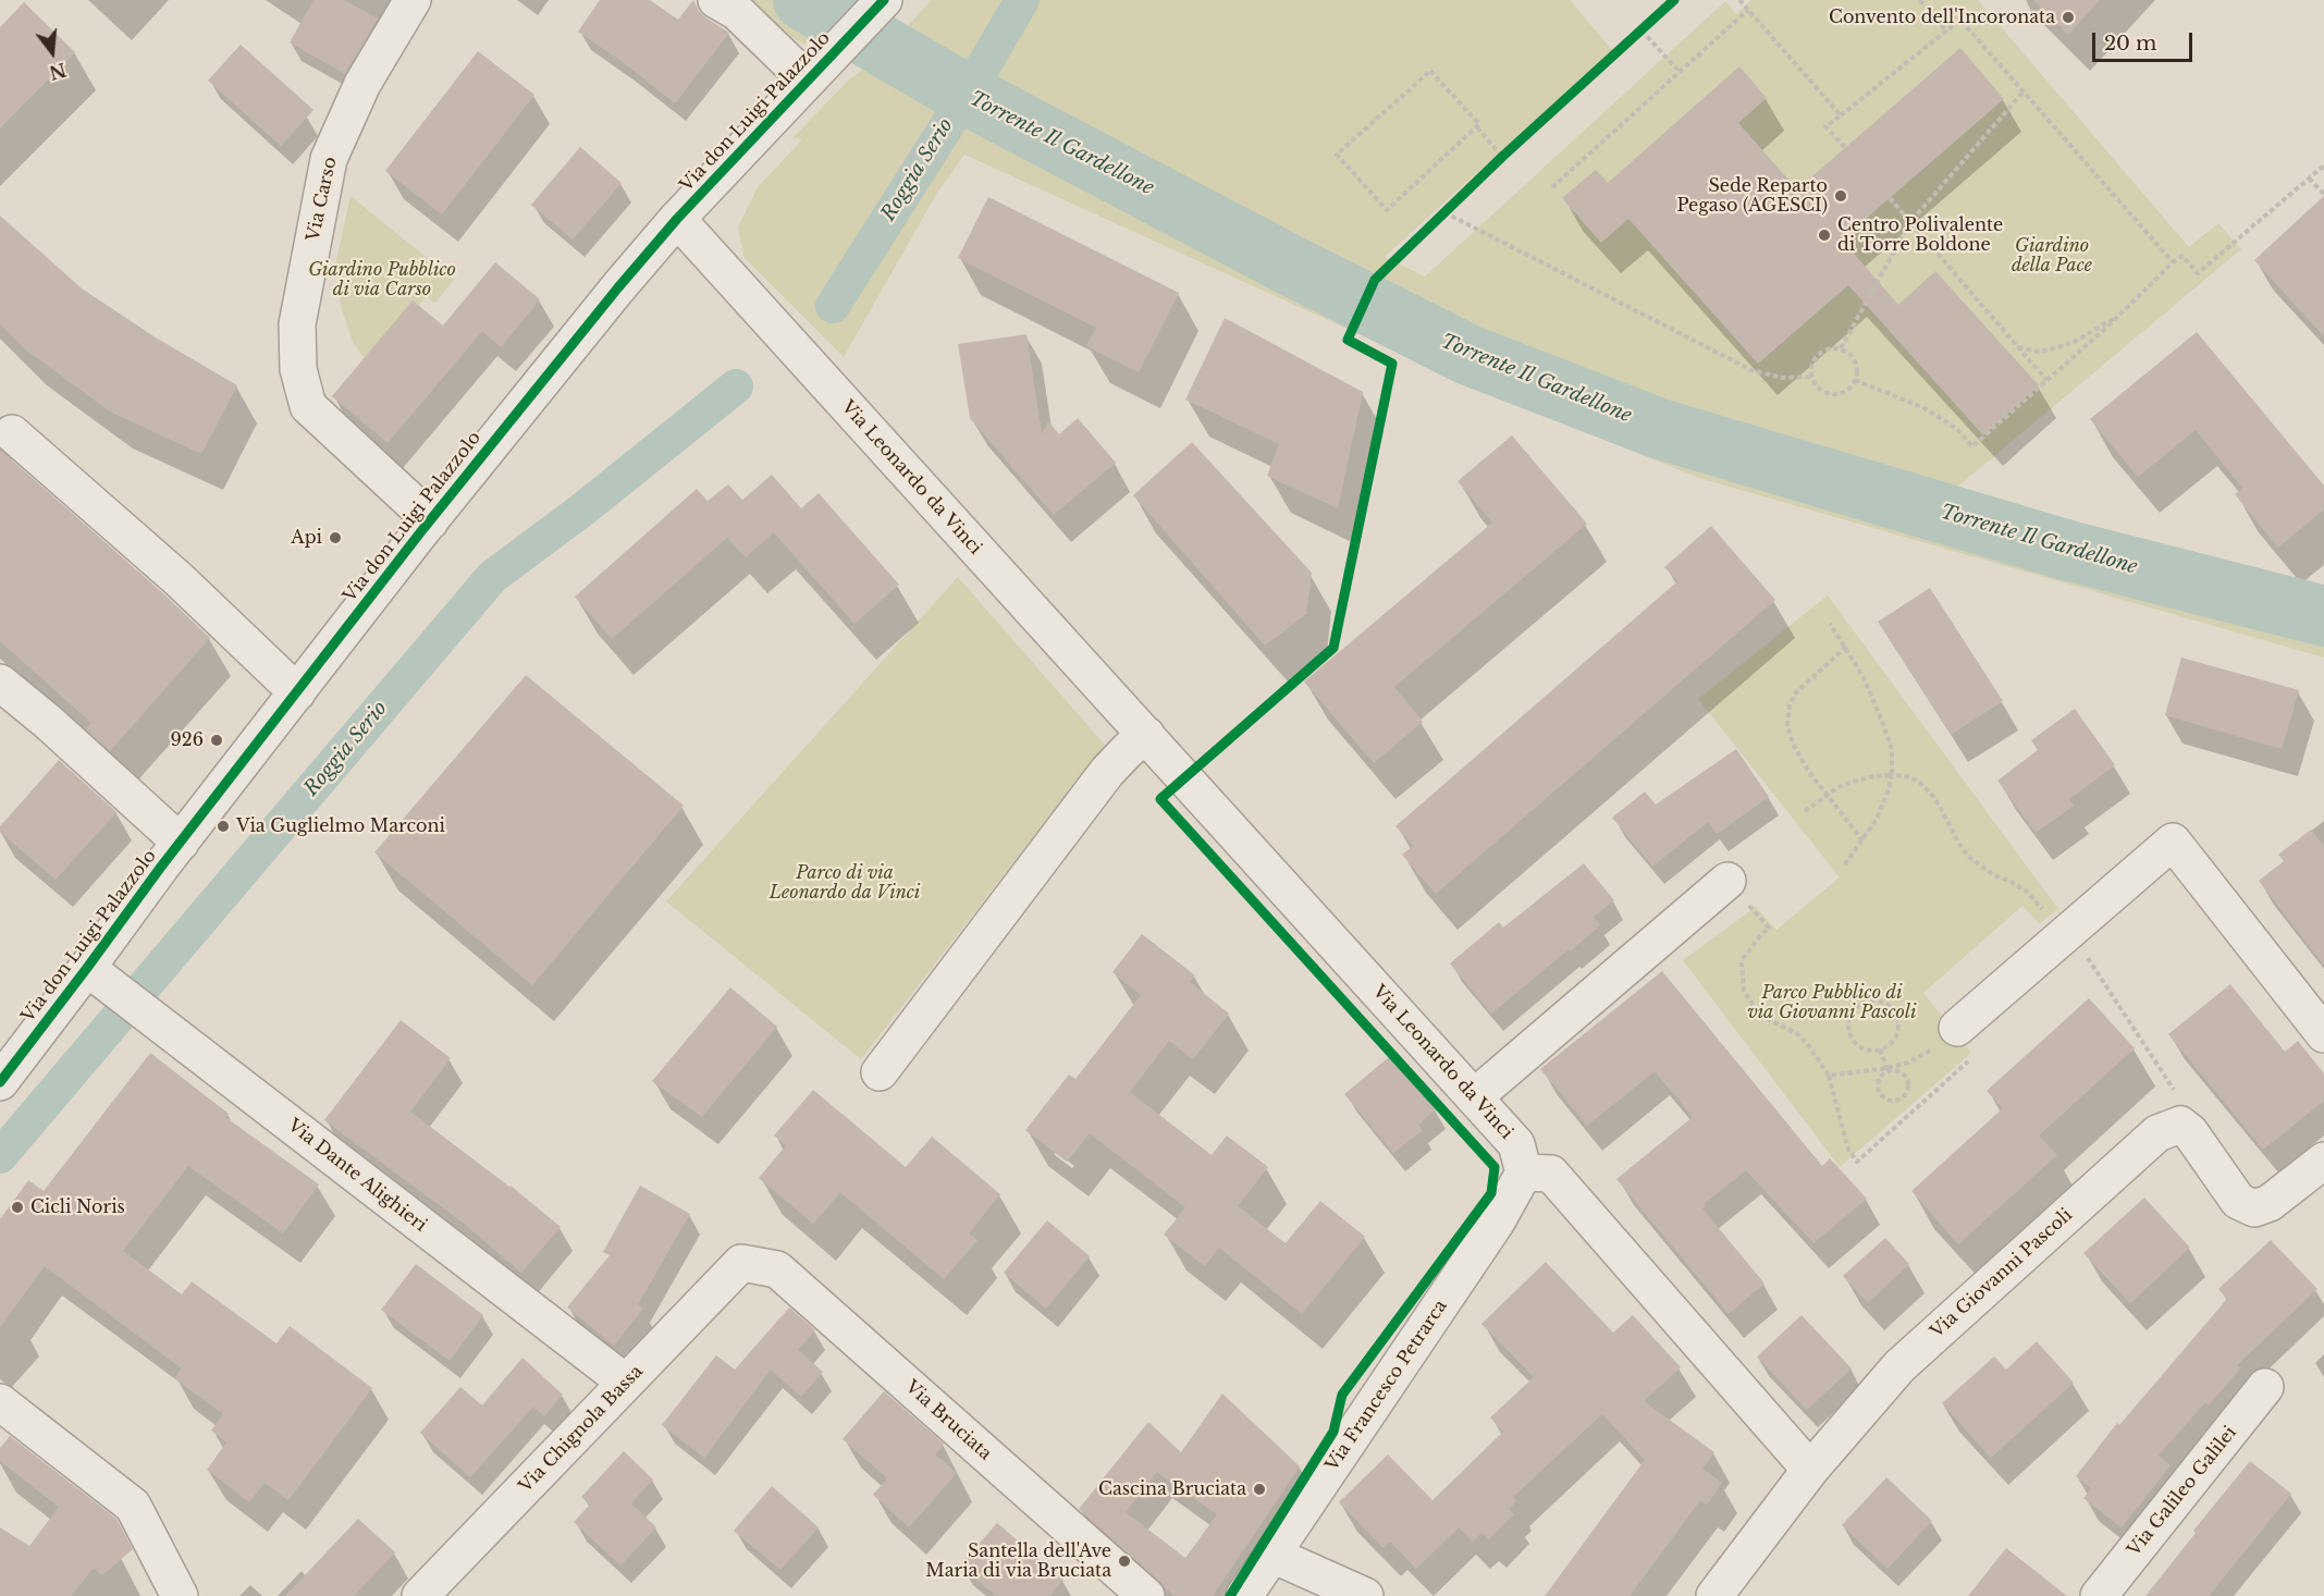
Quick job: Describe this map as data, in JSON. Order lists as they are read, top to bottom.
{
  "streets": {
    "street": [
      "Via don Luigi Palazzolo",
      "Via Carso",
      "Via Leonardo da Vinci",
      "Via Dante Alighieri",
      "Via Giovanni Pascoli",
      "Via Francesco Petrarca",
      "Via Bruciata",
      "Via Chignola Bassa",
      "Via Galileo Galilei"
    ]
  },
  "crossings": [
    ["Via don Luigi Palazzolo", "Via Carso"],
    ["Via don Luigi Palazzolo", "Via Leonardo da Vinci"],
    ["Via don Luigi Palazzolo", "Via Dante Alighieri"],
    ["Via Leonardo da Vinci", "Via Francesco Petrarca"],
    ["Via Dante Alighieri", "Via Chignola Bassa"],
    ["Via Bruciata", "Via Chignola Bassa"]
  ],
  "water": ["Torrente Il Gardellone", "Roggia Serio"],
  "parks": [
    "Giardino della Pace",
    "Giardino Pubblico di via Carso",
    "Parco di via Leonardo da Vinci",
    "Parco Pubblico di via Giovanni Pascoli"
  ],
  "places": [
    "Convento dell'Incoronata",
    "Sede Reparto Pegaso (AGESCI)",
    "Centro Polivalente di Torre Boldone",
    "Api",
    "926",
    "Via Guglielmo Marconi",
    "Cicli Noris",
    "Cascina Bruciata",
    "Santella dell'Ave Maria di via Bruciata"
  ],
  "scale_bar": "20 m",
  "north": "bottom"
}
